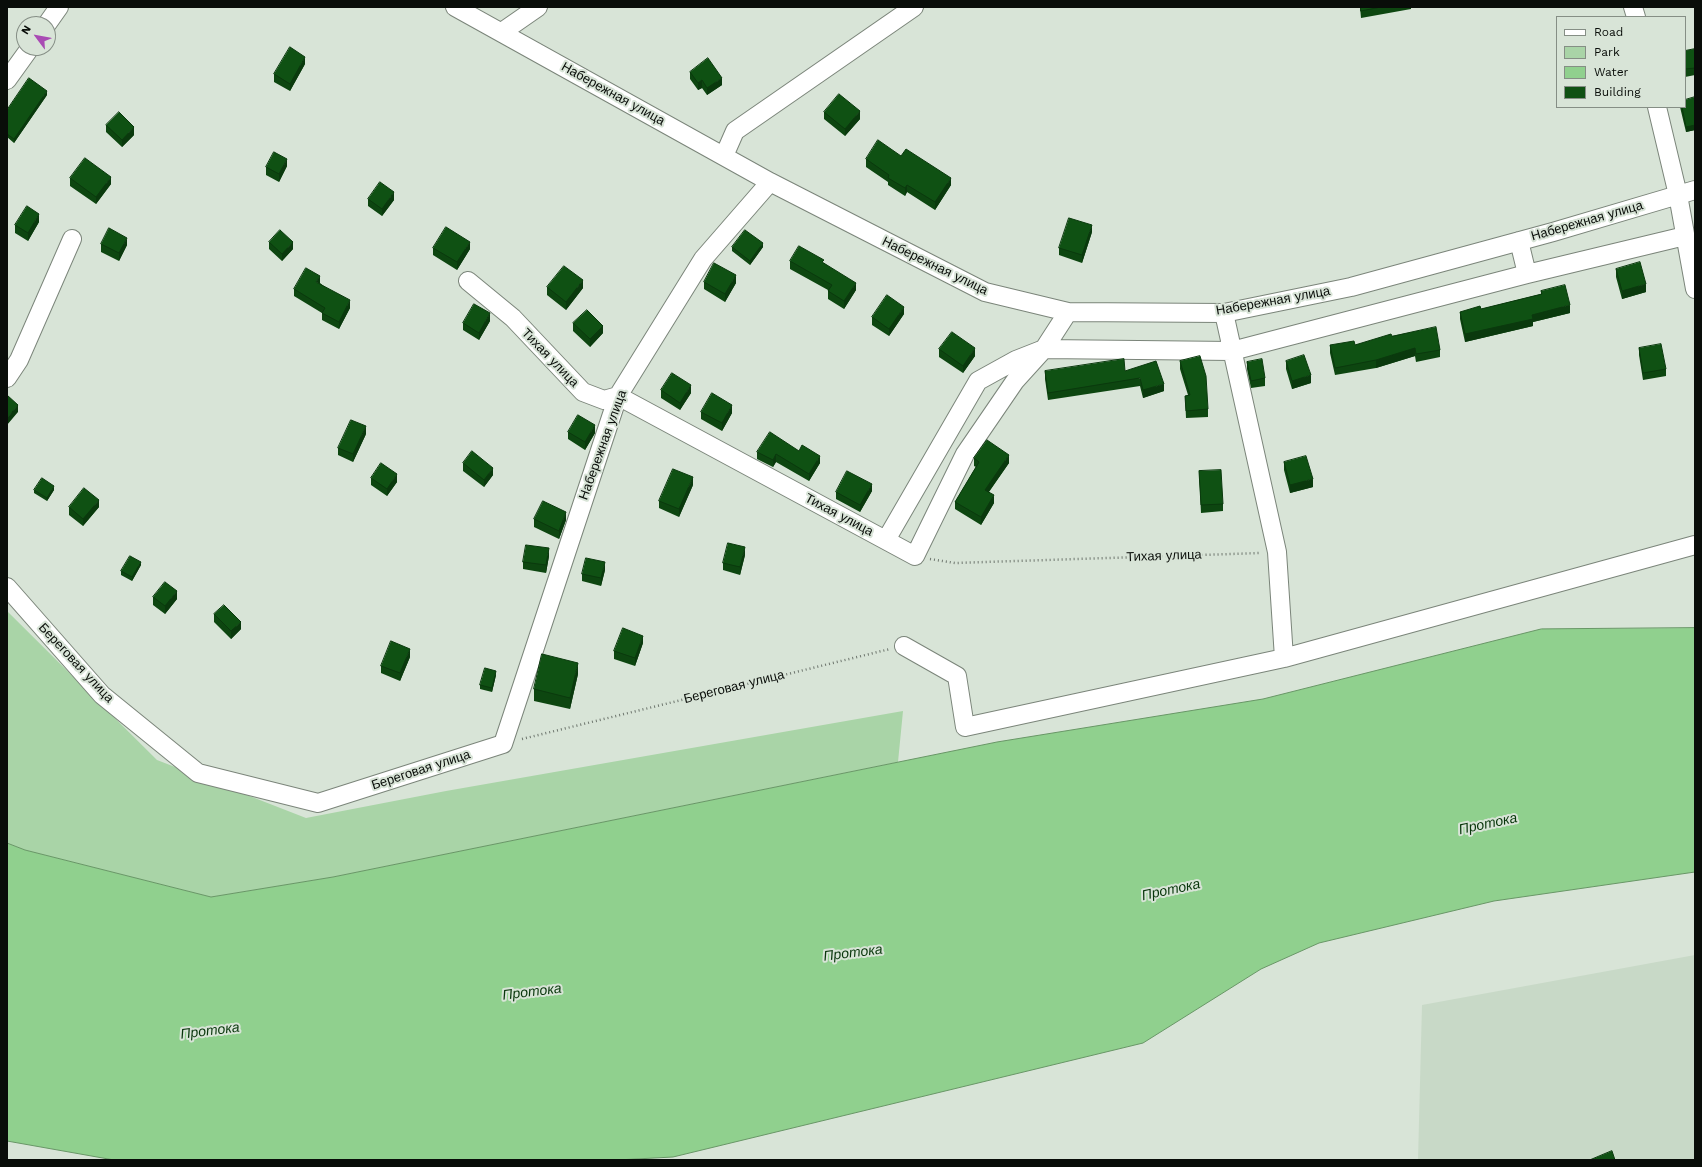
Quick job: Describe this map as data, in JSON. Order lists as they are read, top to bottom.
{
  "streets": {
    "street": ["Набережная улица", "Тихая улица", "Береговая улица"]
  },
  "crossings": [
    ["Набережная улица", "Тихая улица"],
    ["Набережная улица", "Береговая улица"]
  ],
  "water": ["Протока"],
  "legend": [
    "Road",
    "Park",
    "Water",
    "Building"
  ],
  "north": "top left"
}
